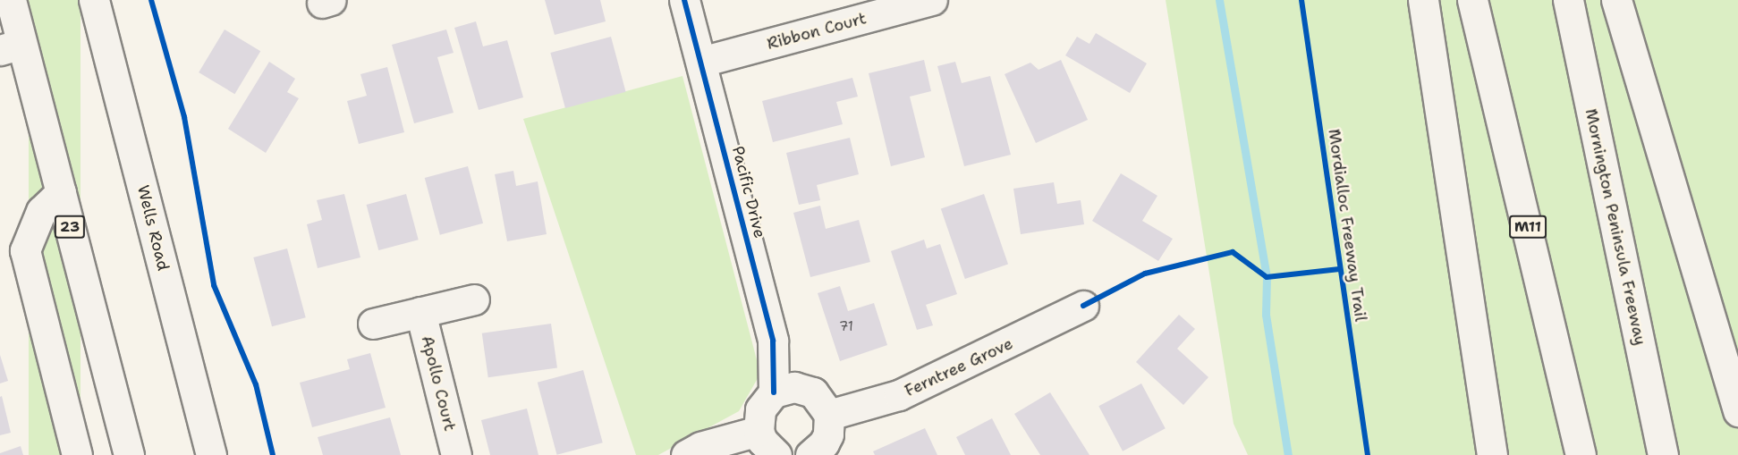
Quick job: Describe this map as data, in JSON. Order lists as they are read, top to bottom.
{
  "streets": {
    "main road": [
      "Ribbon Court",
      "Pacific Drive",
      "23",
      "M11",
      "Mornington Peninsula Freeway",
      "Wells Road",
      "Ferntree Grove",
      "Apollo Court"
    ],
    "cycle path": ["Mordialloc Freeway Trail"]
  },
  "crossings": [
    ["Ribbon Court", "Pacific Drive"],
    ["Pacific Drive", "Ferntree Grove"]
  ],
  "house_numbers": ["71"]
}
